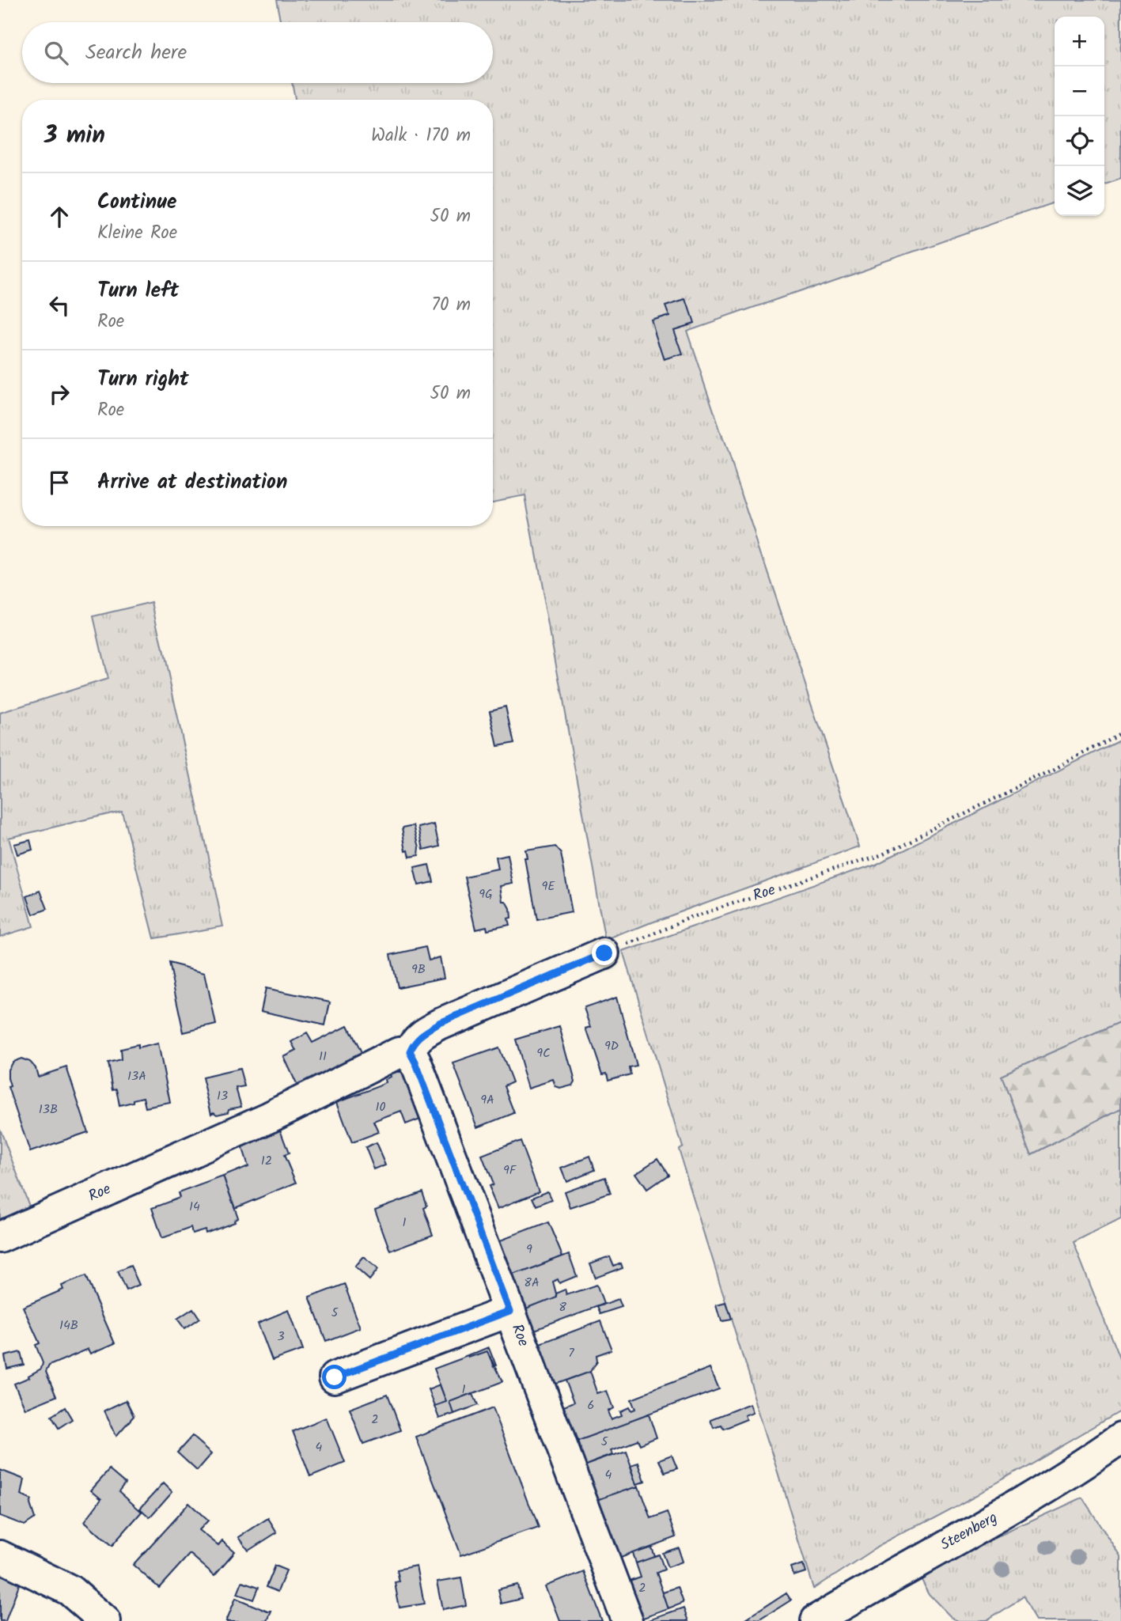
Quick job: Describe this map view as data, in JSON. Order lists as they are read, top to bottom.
{
  "streets": {
    "street": ["Roe", "Steenberg"]
  },
  "house_numbers": [
    "9E",
    "9G",
    "9B",
    "9D",
    "9C",
    "11",
    "13A",
    "13",
    "9A",
    "10",
    "13B",
    "12",
    "9F",
    "14",
    "1",
    "9",
    "8A",
    "8",
    "5",
    "14B",
    "3",
    "7",
    "1",
    "6",
    "2",
    "5",
    "4",
    "4",
    "2"
  ],
  "page": {
    "map_buttons": ["+", "−"],
    "search": "Search here",
    "heading": ["3 min", "Walk · 170 m"],
    "list": [
      ["Continue", "Kleine Roe", "50 m"],
      ["Turn left", "Roe", "70 m"],
      ["Turn right", "Roe", "50 m"],
      "Arrive at destination"
    ]
  }
}
